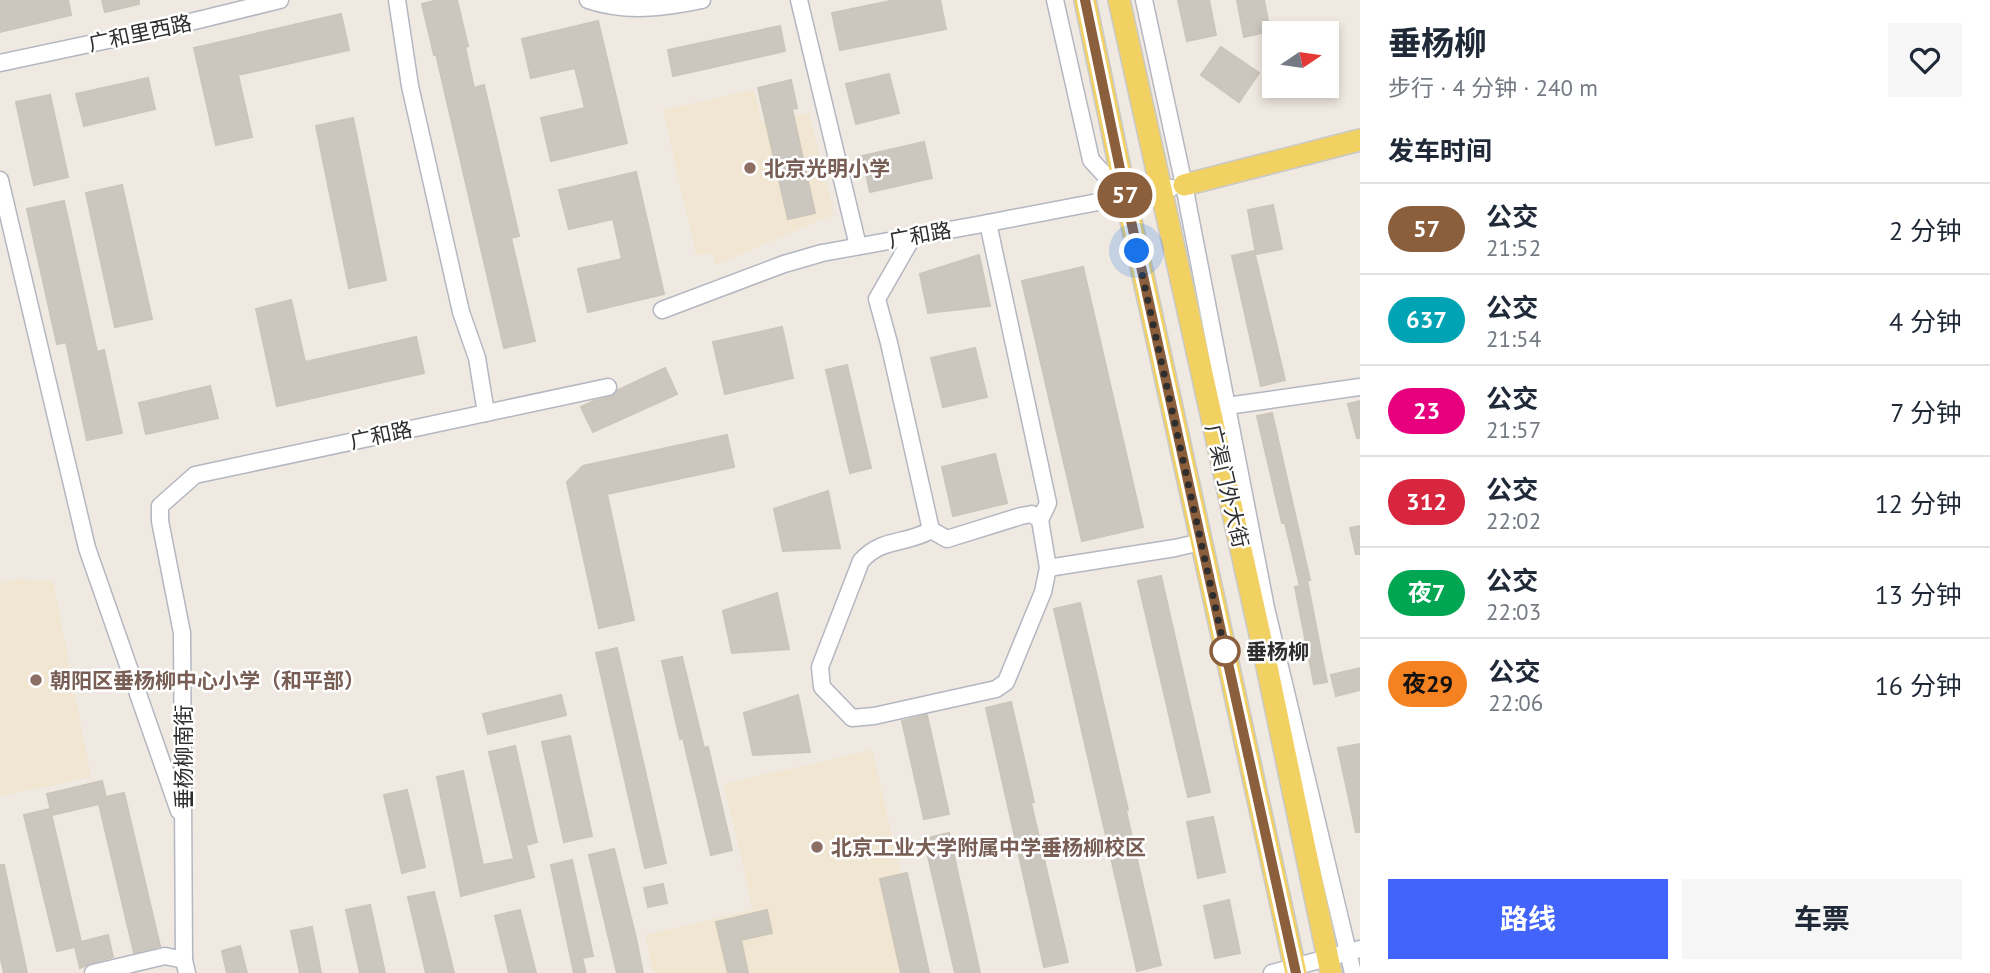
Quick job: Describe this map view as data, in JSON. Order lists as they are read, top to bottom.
{
  "streets": {
    "main road": ["广渠门外大街"],
    "street": ["广和里西路", "广和路", "垂杨柳南街"]
  },
  "crossings": [
    ["广和路", "广渠门外大街"],
    ["广和路", "垂杨柳南街"]
  ],
  "places": [
    "北京光明小学",
    "垂杨柳",
    "朝阳区垂杨柳中心小学（和平部）",
    "北京工业大学附属中学垂杨柳校区"
  ],
  "lines": ["bus line 57"],
  "north": "right",
  "page": {
    "on_map": "57",
    "heading": [
      ["垂杨柳", "步行 · 4 分钟 · 240 m"],
      "发车时间"
    ],
    "list": [
      {
        "mark": "57",
        "name": "公交",
        "note": "21:52",
        "value": "2 分钟"
      },
      {
        "mark": "637",
        "name": "公交",
        "note": "21:54",
        "value": "4 分钟"
      },
      {
        "mark": "23",
        "name": "公交",
        "note": "21:57",
        "value": "7 分钟"
      },
      {
        "mark": "312",
        "name": "公交",
        "note": "22:02",
        "value": "12 分钟"
      },
      {
        "mark": "夜7",
        "name": "公交",
        "note": "22:03",
        "value": "13 分钟"
      },
      {
        "mark": "夜29",
        "name": "公交",
        "note": "22:06",
        "value": "16 分钟"
      }
    ],
    "buttons": ["路线", "车票"]
  }
}
